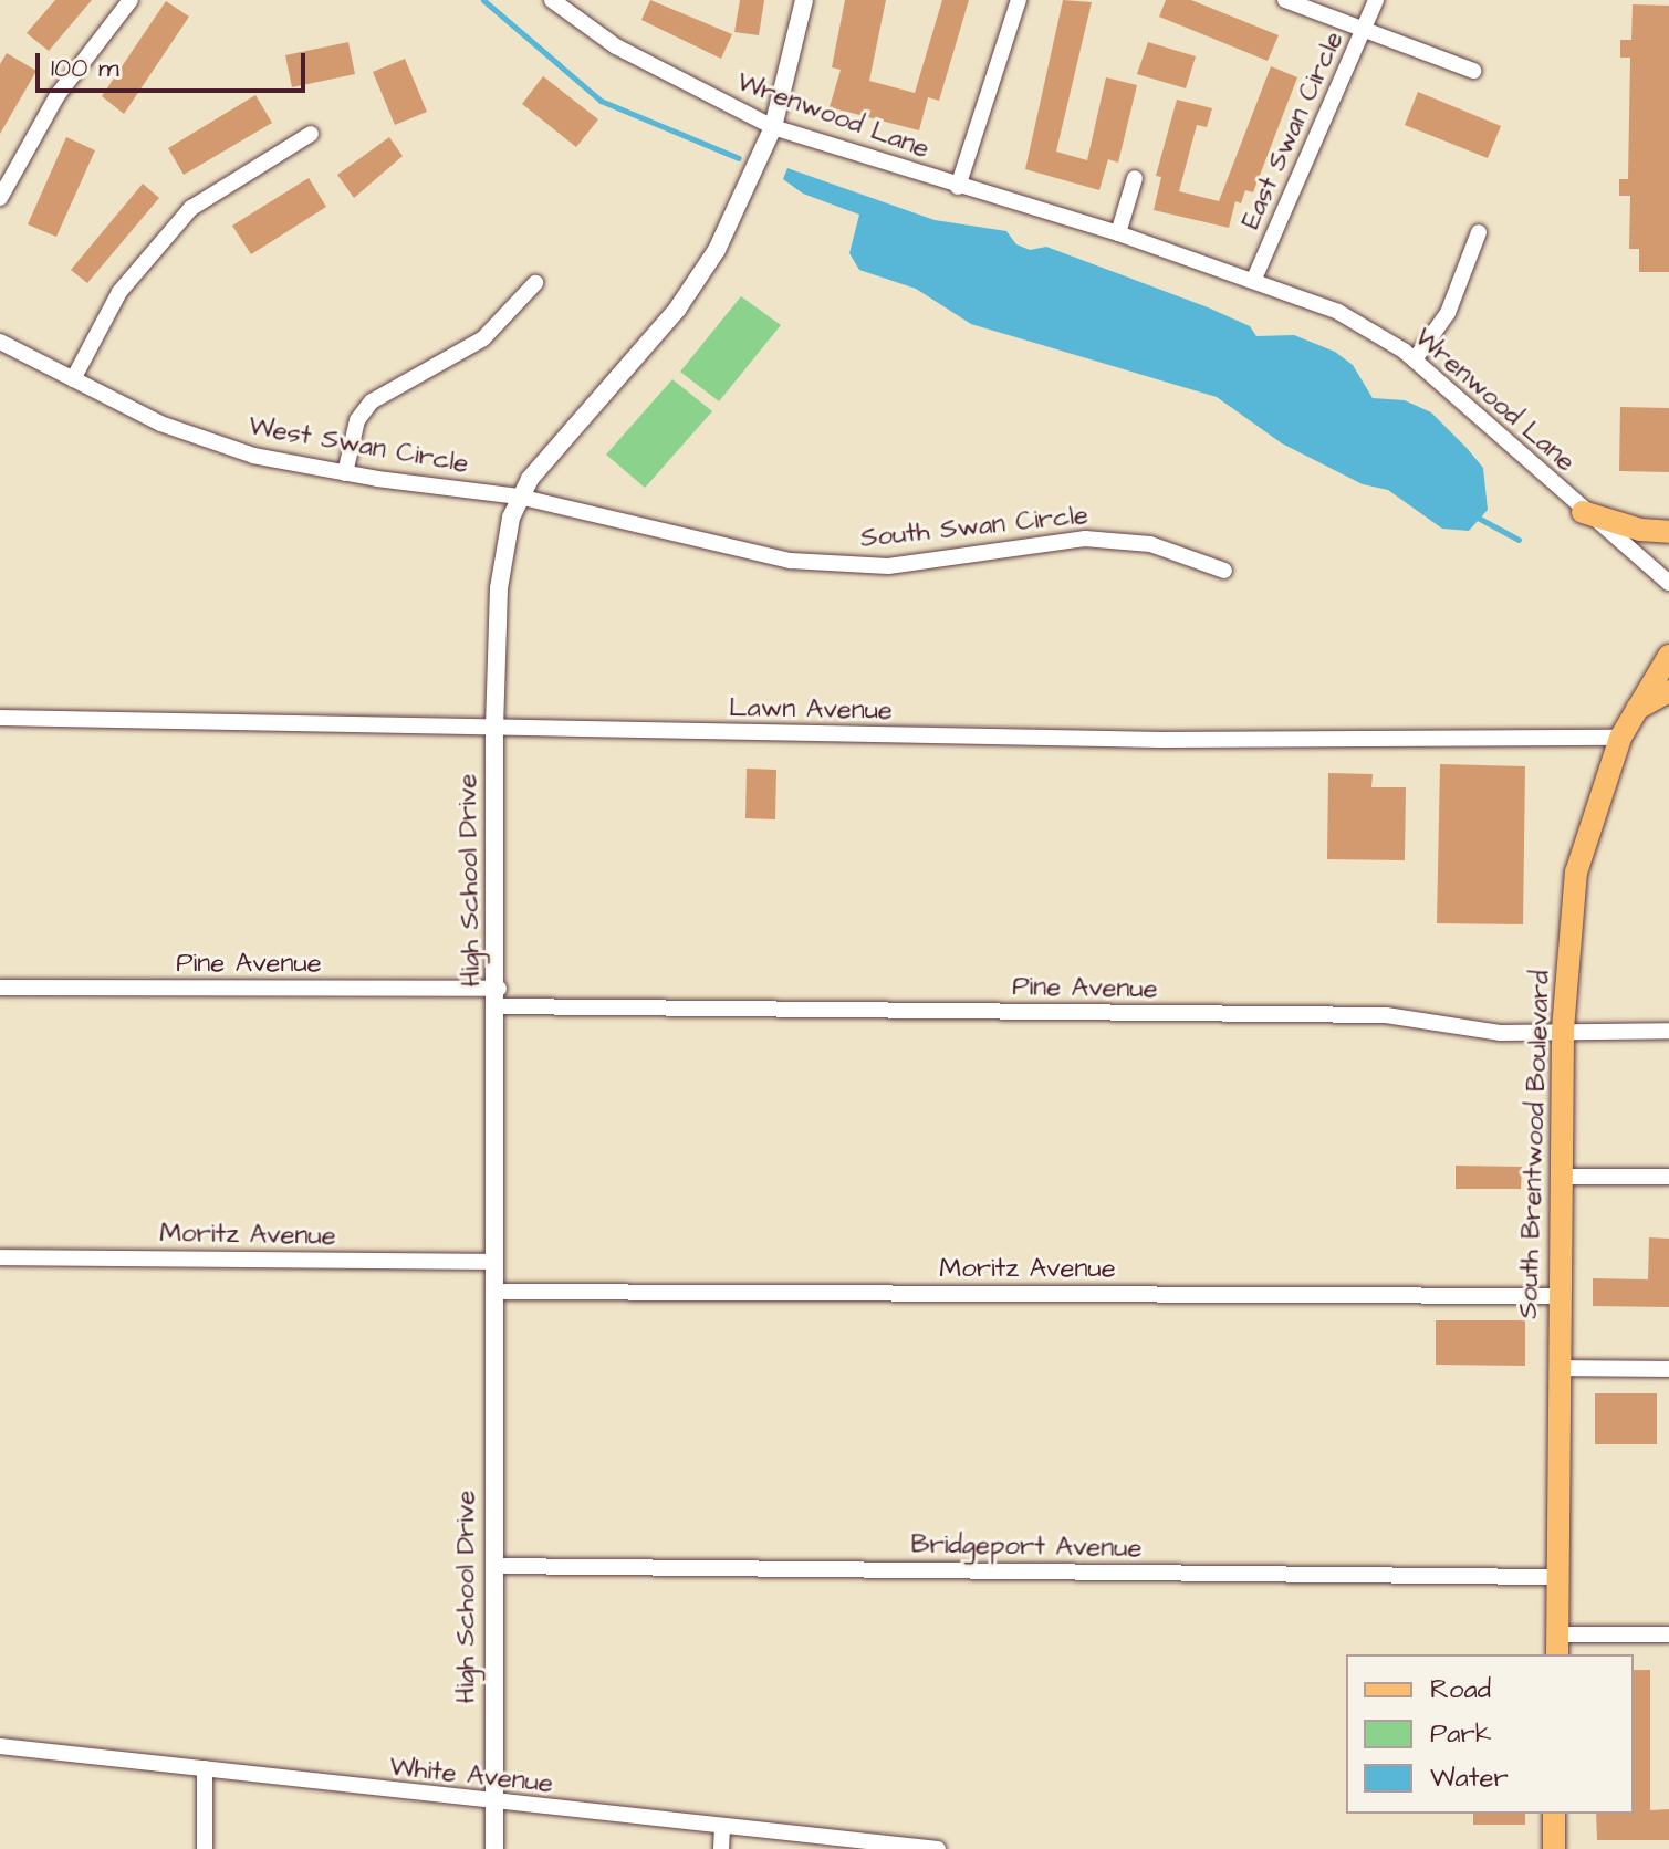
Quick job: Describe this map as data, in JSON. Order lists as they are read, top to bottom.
{
  "streets": {
    "main road": ["South Brentwood Boulevard"],
    "street": [
      "Wrenwood Lane",
      "East Swan Circle",
      "West Swan Circle",
      "South Swan Circle",
      "Lawn Avenue",
      "High School Drive",
      "Pine Avenue",
      "Moritz Avenue",
      "Bridgeport Avenue",
      "White Avenue"
    ]
  },
  "crossings": [
    ["Wrenwood Lane", "East Swan Circle"],
    ["Wrenwood Lane", "High School Drive"],
    ["West Swan Circle", "South Swan Circle"],
    ["West Swan Circle", "High School Drive"],
    ["South Swan Circle", "High School Drive"],
    ["Lawn Avenue", "High School Drive"],
    ["Lawn Avenue", "South Brentwood Boulevard"],
    ["High School Drive", "Pine Avenue"],
    ["High School Drive", "Moritz Avenue"],
    ["High School Drive", "Bridgeport Avenue"],
    ["High School Drive", "White Avenue"],
    ["Pine Avenue", "South Brentwood Boulevard"],
    ["South Brentwood Boulevard", "Moritz Avenue"],
    ["South Brentwood Boulevard", "Bridgeport Avenue"]
  ],
  "legend": ["Road", "Park", "Water"],
  "scale_bar": "100 m"
}
